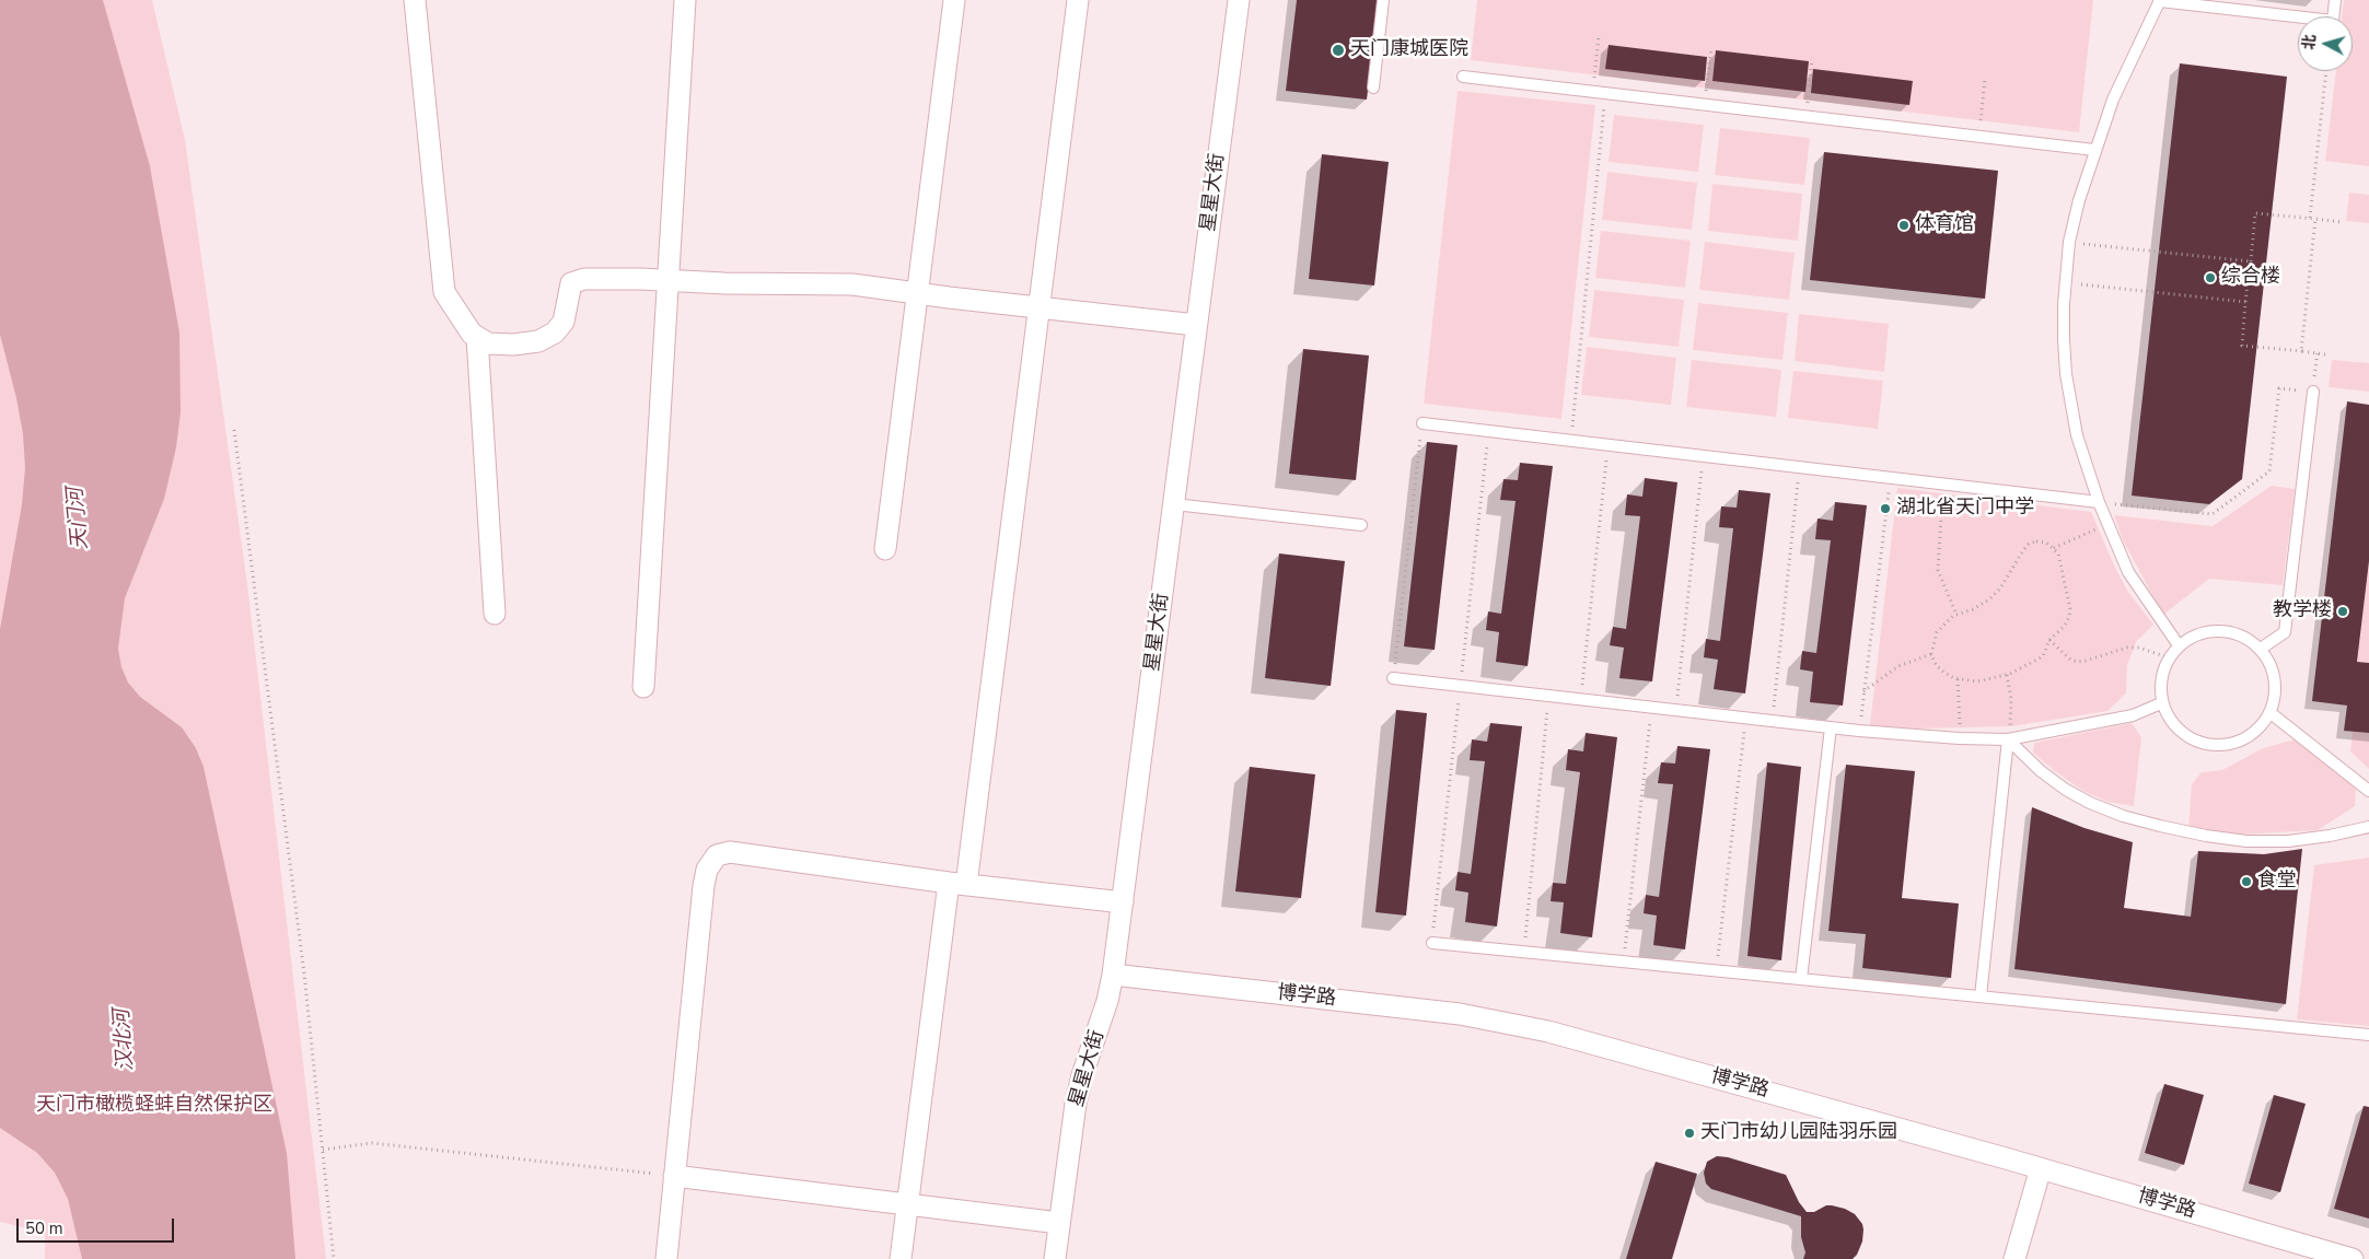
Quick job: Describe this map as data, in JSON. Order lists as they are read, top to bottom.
{
  "streets": {
    "street": ["星星大街", "博学路"]
  },
  "crossings": [
    ["星星大街", "博学路"]
  ],
  "water": ["天门河", "汉北河"],
  "parks": ["天门市橄榄蛏蚌自然保护区"],
  "places": [
    "天门康城医院",
    "体育馆",
    "综合楼",
    "湖北省天门中学",
    "教学楼",
    "食堂",
    "天门市幼儿园陆羽乐园"
  ],
  "scale_bar": "50 m",
  "north": "left"
}
